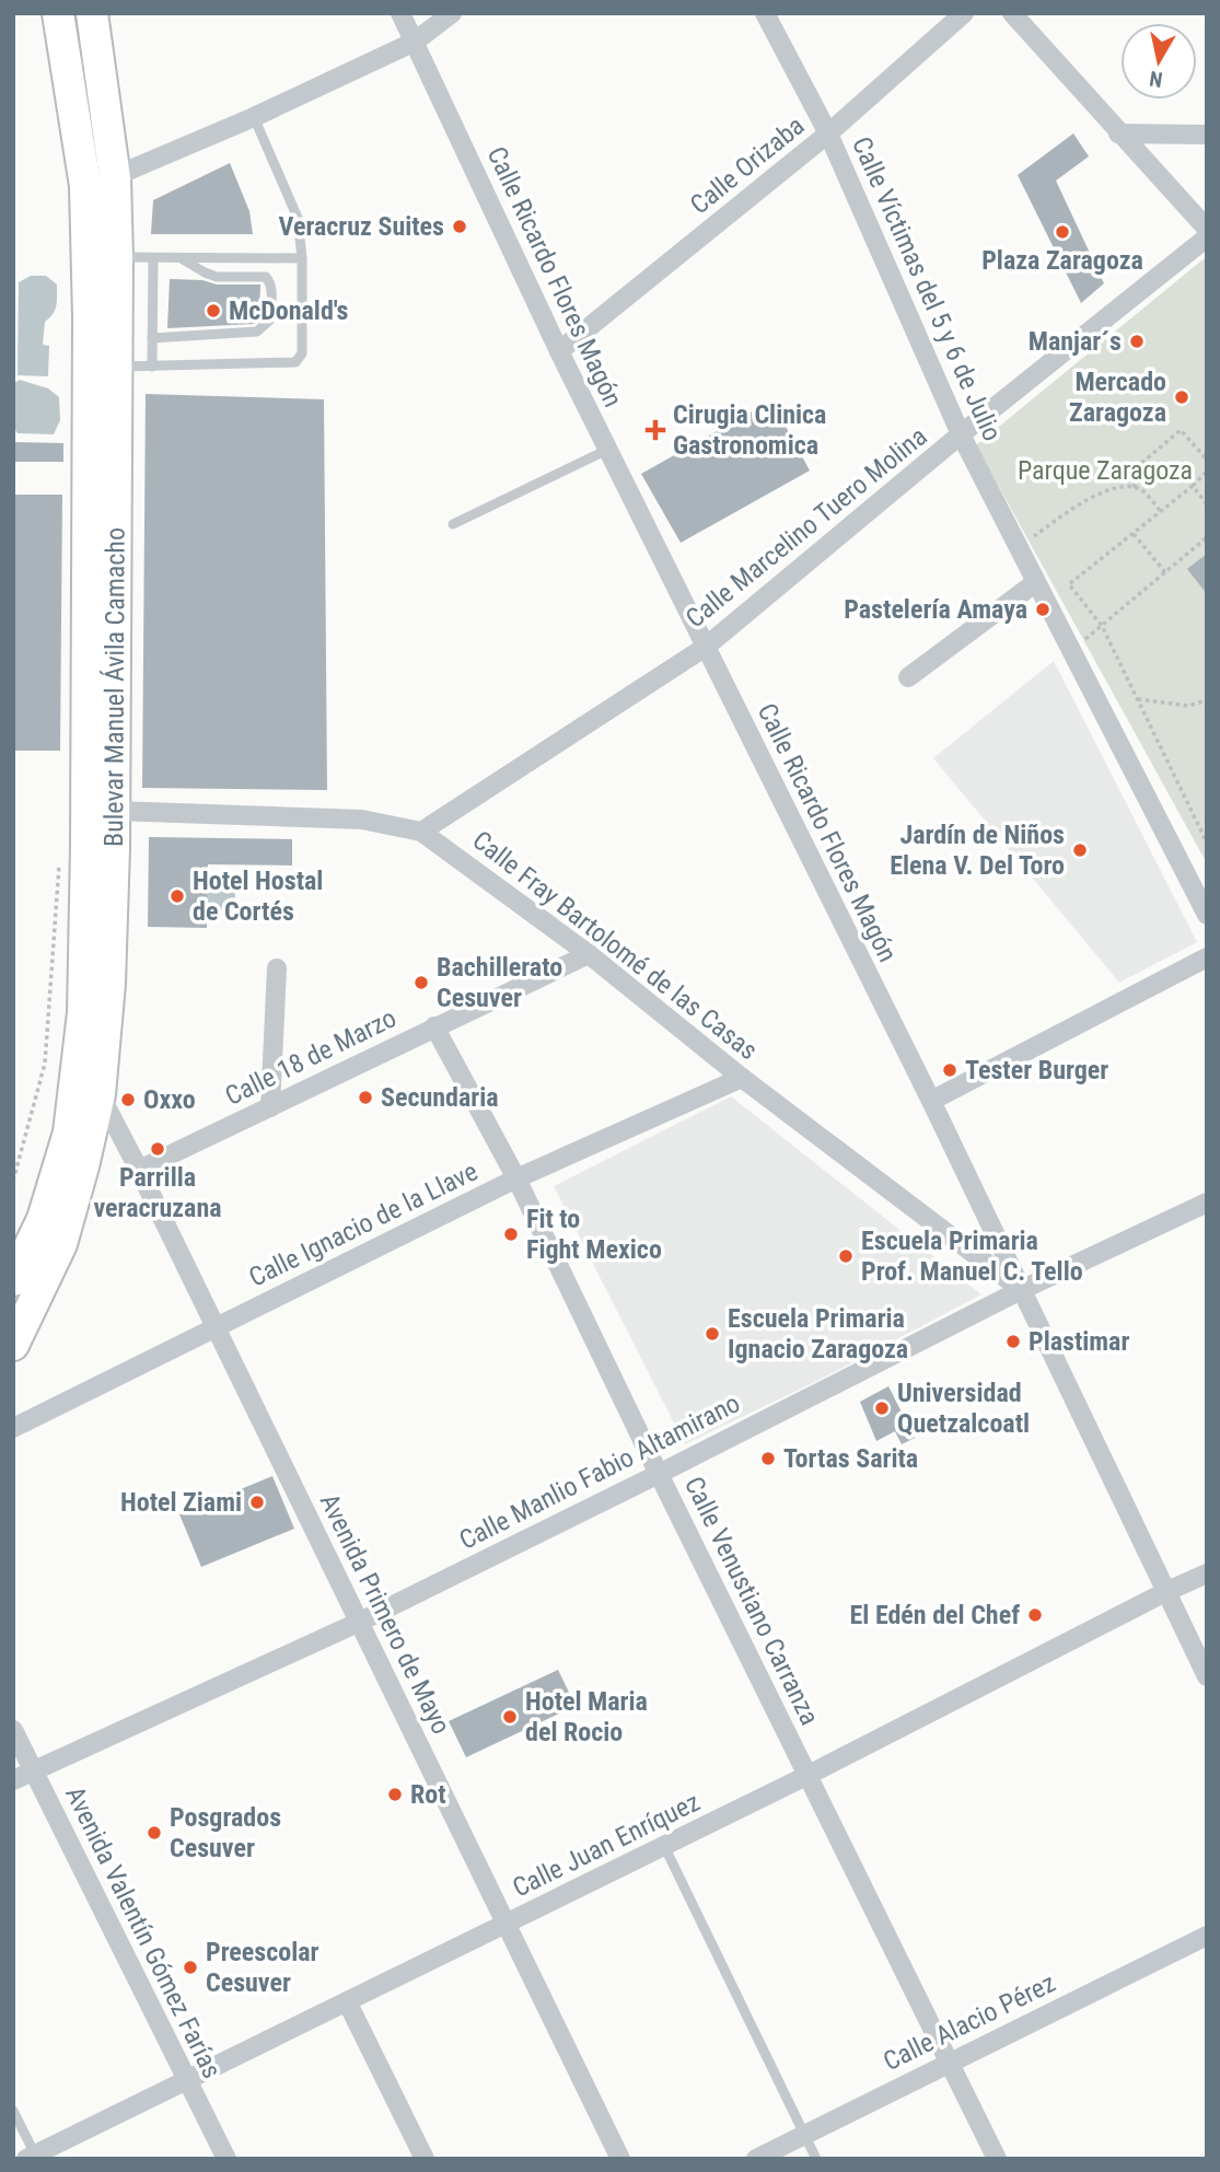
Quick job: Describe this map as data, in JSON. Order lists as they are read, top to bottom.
{
  "streets": {
    "main road": ["Bulevar Manuel Ávila Camacho"],
    "street": [
      "Calle Orizaba",
      "Calle Ricardo Flores Magón",
      "Calle Víctimas del 5 y 6 de Julio",
      "Calle Marcelino Tuero Molina",
      "Calle Fray Bartolomé de las Casas",
      "Calle 18 de Marzo",
      "Calle Ignacio de la Llave",
      "Calle Manlio Fabio Altamirano",
      "Calle Venustiano Carranza",
      "Avenida Primero de Mayo",
      "Calle Juan Enríquez",
      "Avenida Valentín Gómez Farías",
      "Calle Alacio Pérez"
    ]
  },
  "crossings": [
    ["Calle Orizaba", "Calle Ricardo Flores Magón"],
    ["Calle Orizaba", "Calle Víctimas del 5 y 6 de Julio"],
    ["Calle Ricardo Flores Magón", "Calle Marcelino Tuero Molina"],
    ["Calle Ricardo Flores Magón", "Calle Fray Bartolomé de las Casas"],
    ["Calle Ricardo Flores Magón", "Calle Manlio Fabio Altamirano"],
    ["Calle Ricardo Flores Magón", "Calle Juan Enríquez"],
    ["Calle Víctimas del 5 y 6 de Julio", "Calle Marcelino Tuero Molina"],
    ["Calle Marcelino Tuero Molina", "Calle Fray Bartolomé de las Casas"],
    ["Bulevar Manuel Ávila Camacho", "Calle Fray Bartolomé de las Casas"],
    ["Bulevar Manuel Ávila Camacho", "Avenida Primero de Mayo"],
    ["Calle Fray Bartolomé de las Casas", "Calle 18 de Marzo"],
    ["Calle Fray Bartolomé de las Casas", "Calle Ignacio de la Llave"],
    ["Calle Fray Bartolomé de las Casas", "Calle Manlio Fabio Altamirano"],
    ["Calle 18 de Marzo", "Calle Venustiano Carranza"],
    ["Calle 18 de Marzo", "Avenida Primero de Mayo"],
    ["Calle Ignacio de la Llave", "Calle Venustiano Carranza"],
    ["Calle Ignacio de la Llave", "Avenida Primero de Mayo"],
    ["Calle Manlio Fabio Altamirano", "Calle Venustiano Carranza"],
    ["Calle Manlio Fabio Altamirano", "Avenida Primero de Mayo"],
    ["Calle Manlio Fabio Altamirano", "Avenida Valentín Gómez Farías"],
    ["Calle Venustiano Carranza", "Calle Juan Enríquez"],
    ["Calle Venustiano Carranza", "Calle Alacio Pérez"],
    ["Avenida Primero de Mayo", "Calle Juan Enríquez"],
    ["Calle Juan Enríquez", "Avenida Valentín Gómez Farías"]
  ],
  "parks": ["Parque Zaragoza"],
  "places": {
    "other": [
      "Veracruz Suites",
      "Plaza Zaragoza",
      "McDonald's",
      "Manjar´s",
      "Mercado Zaragoza",
      "Pastelería Amaya",
      "Jardín de Niños Elena V. Del Toro",
      "Hotel Hostal de Cortés",
      "Bachillerato Cesuver",
      "Tester Burger",
      "Secundaria",
      "Oxxo",
      "Parrilla veracruzana",
      "Fit to Fight Mexico",
      "Escuela Primaria Prof. Manuel C. Tello",
      "Escuela Primaria Ignacio Zaragoza",
      "Plastimar",
      "Universidad Quetzalcoatl",
      "Tortas Sarita",
      "Hotel Ziami",
      "El Edén del Chef",
      "Hotel Maria del Rocio",
      "Rot",
      "Posgrados Cesuver",
      "Preescolar Cesuver"
    ],
    "health": ["Cirugia Clinica Gastronomica"]
  },
  "north": "bottom"
}
